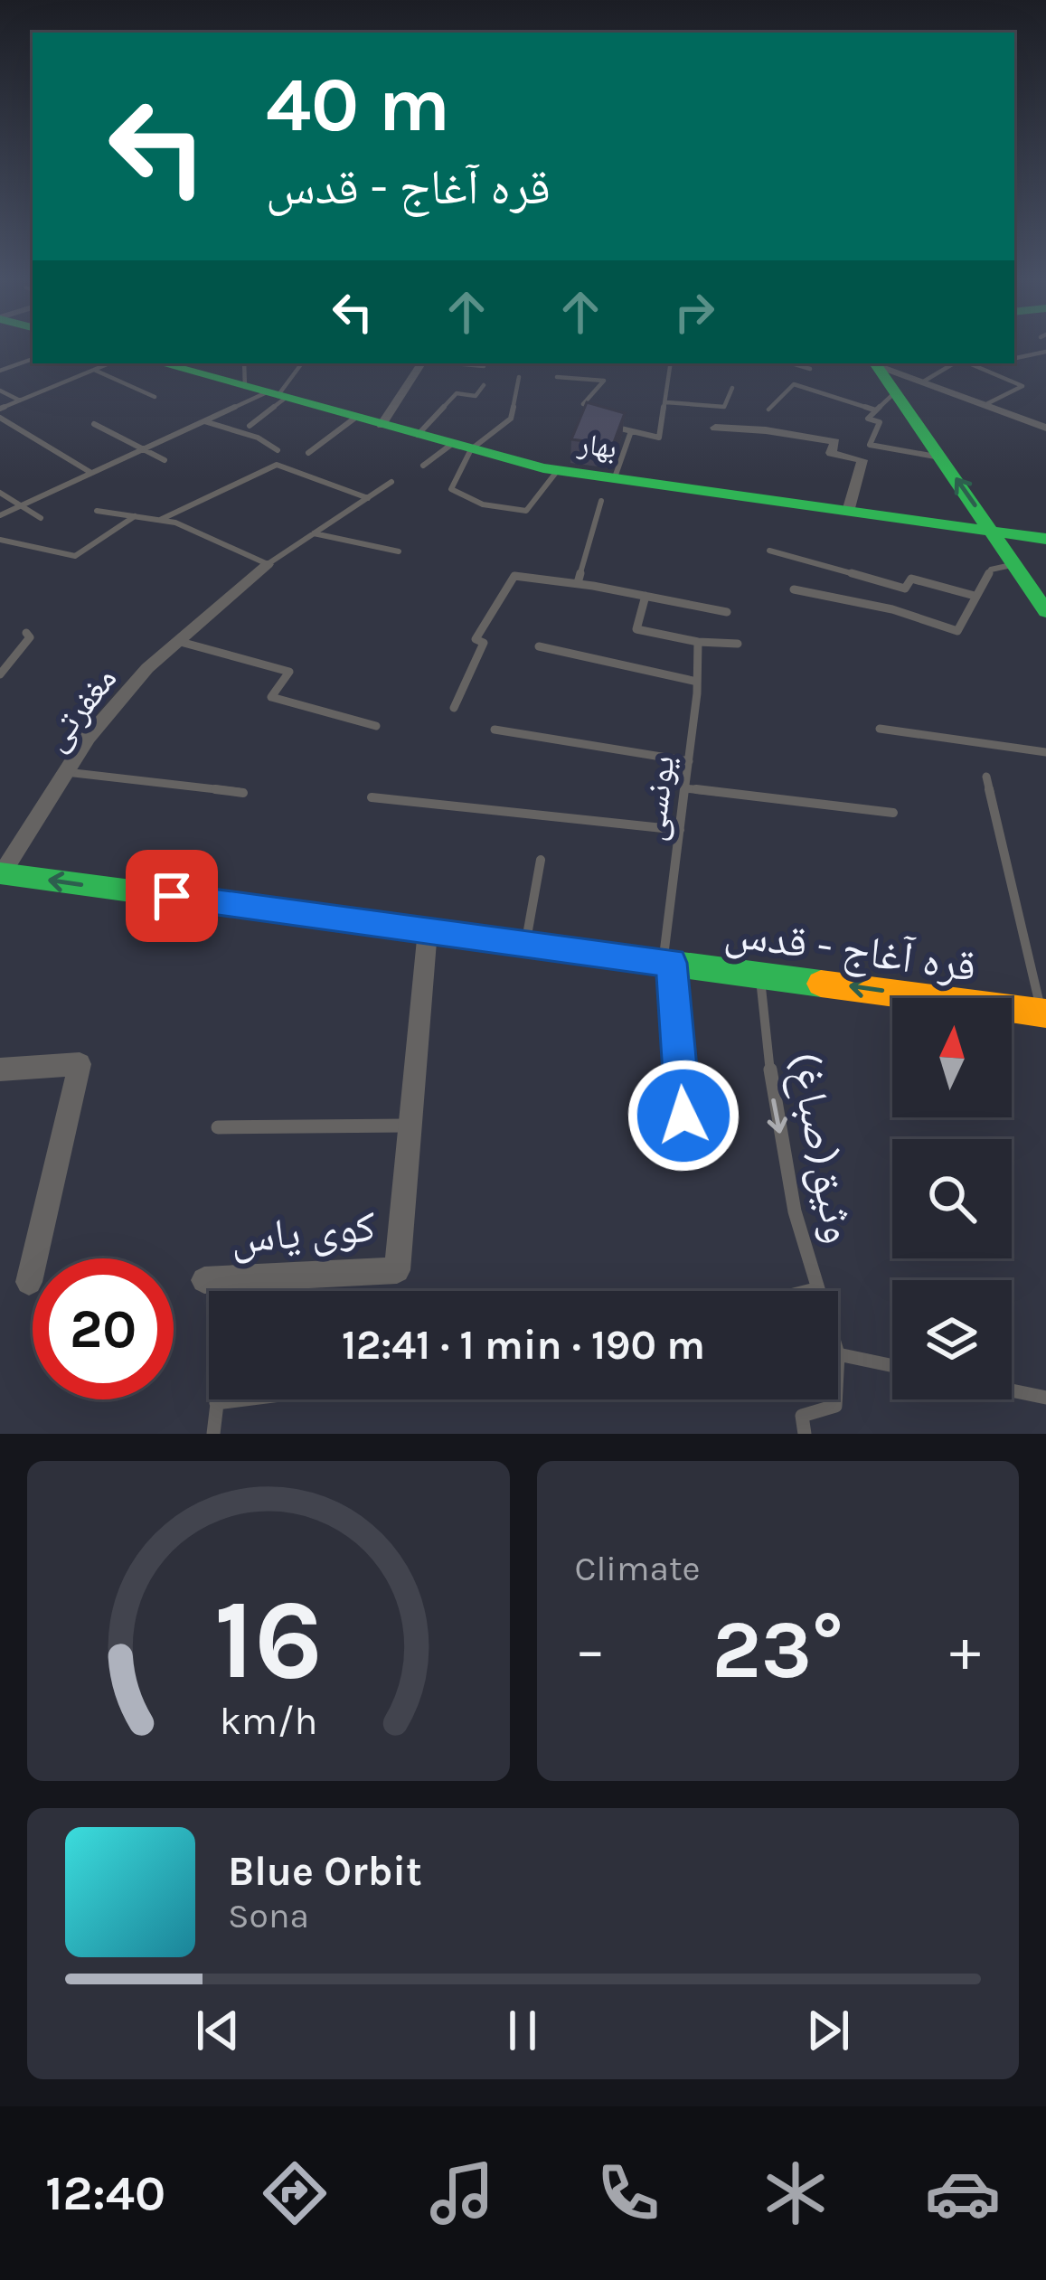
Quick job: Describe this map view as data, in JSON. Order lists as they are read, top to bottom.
{
  "streets": {
    "main road": ["بهار", "قره آغاج - قدس"],
    "street": ["مغفرتی", "کوی یاس"],
    "lane": ["یونسی", "وثیق(صباغ)"]
  },
  "crossings": [
    ["مغفرتی", "قره آغاج - قدس"],
    ["یونسی", "قره آغاج - قدس"],
    ["قره آغاج - قدس", "وثیق(صباغ)"],
    ["قره آغاج - قدس", "کوی یاس"]
  ],
  "one_way": ["قره آغاج - قدس", "وثیق(صباغ)"],
  "north": "top",
  "page": {
    "turn": ["40 m", "قره آغاج - قدس"],
    "limit": "20",
    "trip": "12:41 · 1 min · 190 m",
    "tile": "Climate",
    "heat": ["−", "23°", "+"],
    "song": ["Blue Orbit", "Sona"],
    "tabs": "12:40",
    "gauge": ["16", "km/h"]
  }
}
